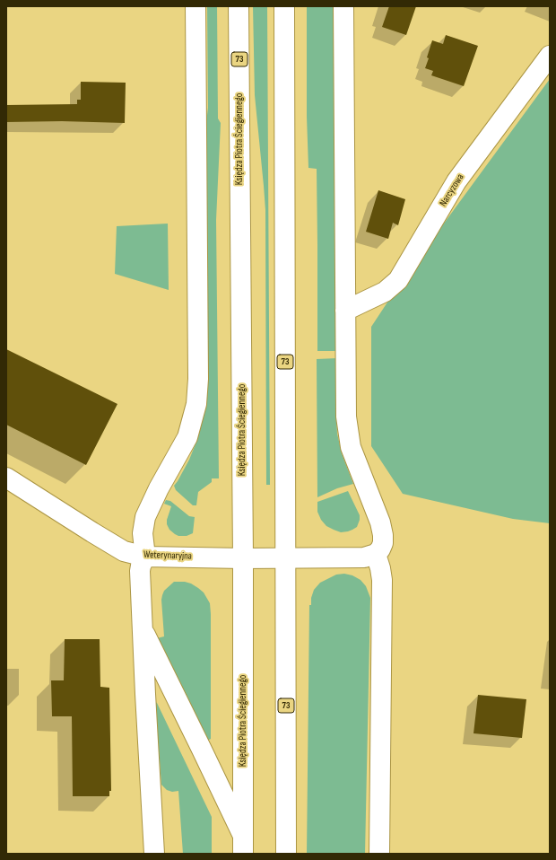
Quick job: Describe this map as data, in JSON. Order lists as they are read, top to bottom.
{
  "streets": {
    "main road": [
      "73",
      "Księdza Piotra Ściegiennego",
      "Narcyzowa",
      "Weterynaryjna"
    ]
  },
  "crossings": [
    ["73", "Weterynaryjna"],
    ["Księdza Piotra Ściegiennego", "Weterynaryjna"]
  ]
}
